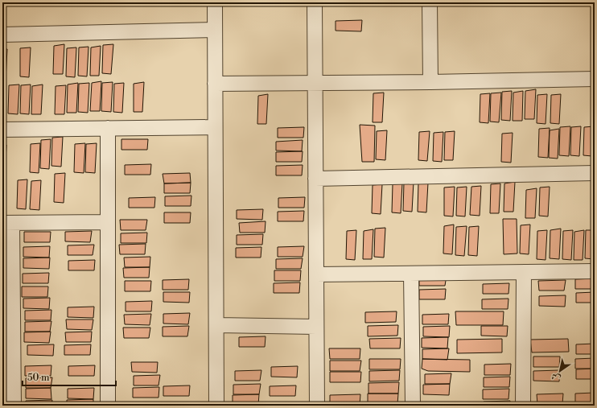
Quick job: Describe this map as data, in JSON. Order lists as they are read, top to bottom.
{
  "scale_bar": "50 m",
  "north": "bottom left"
}
